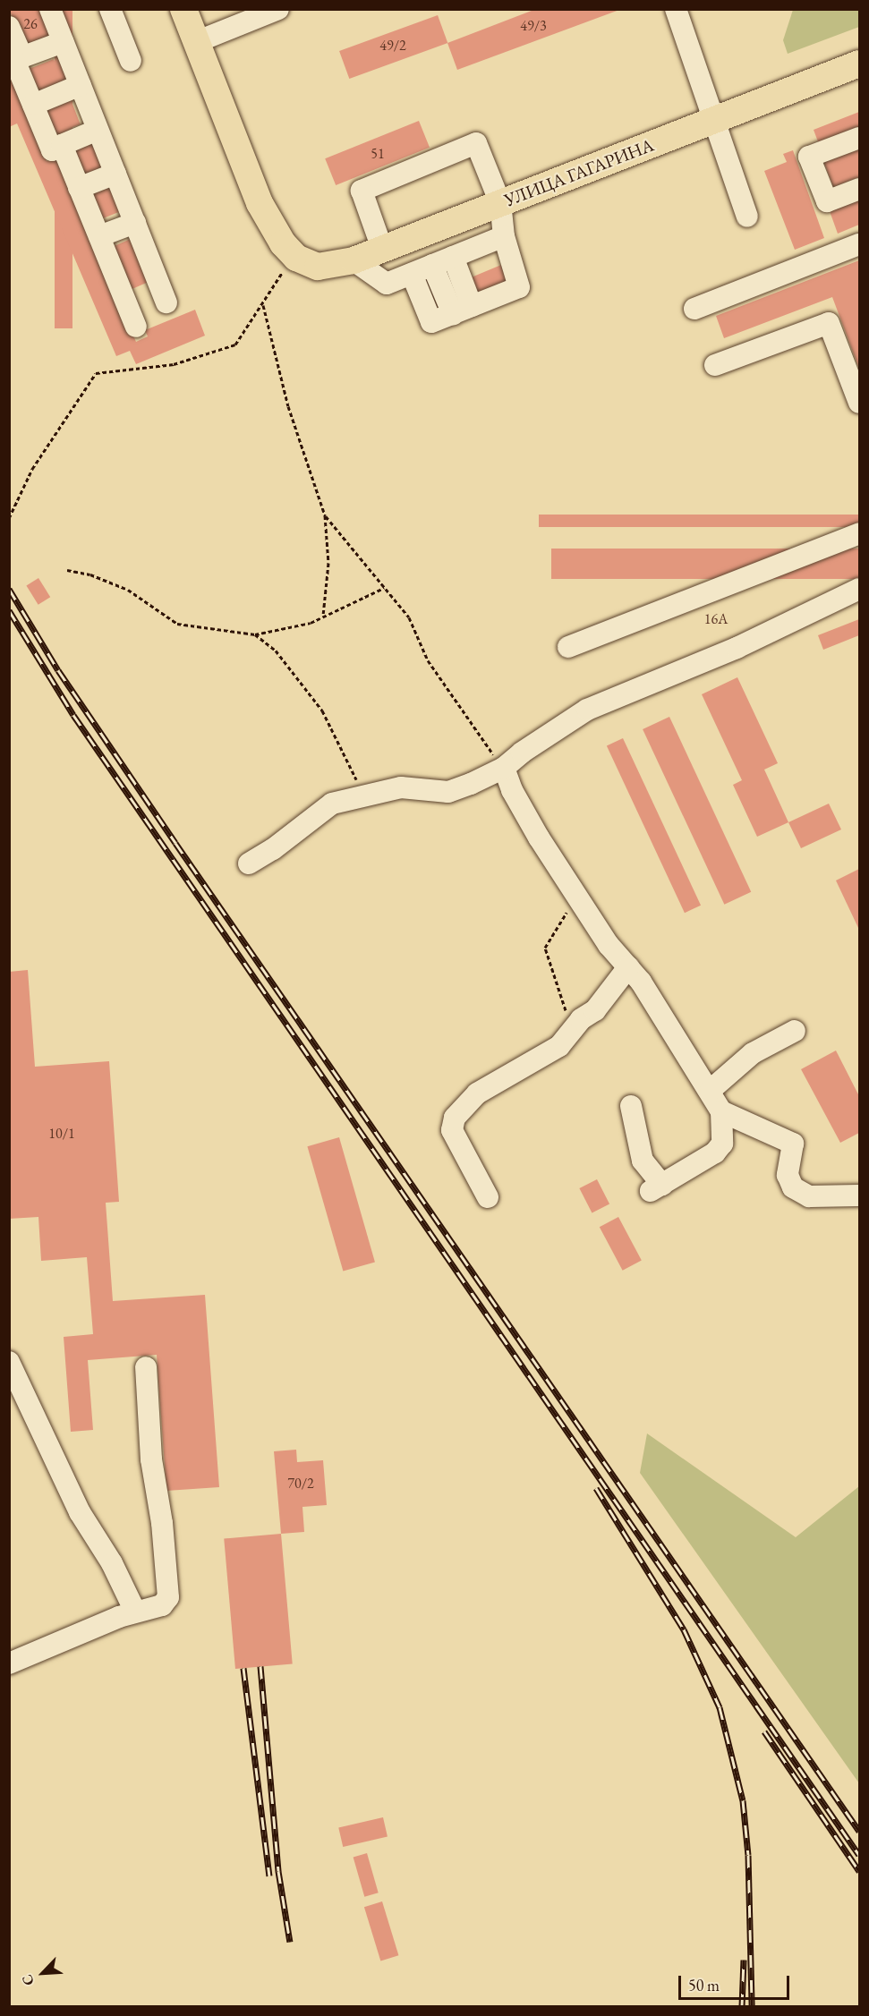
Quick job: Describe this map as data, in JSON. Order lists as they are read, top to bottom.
{
  "streets": {
    "main road": ["УЛИЦА ГАГАРИНА"]
  },
  "house_numbers": [
    "26",
    "49/3",
    "49/2",
    "51",
    "16А",
    "10/1",
    "70/2"
  ],
  "scale_bar": "50 m",
  "north": "bottom left"
}
